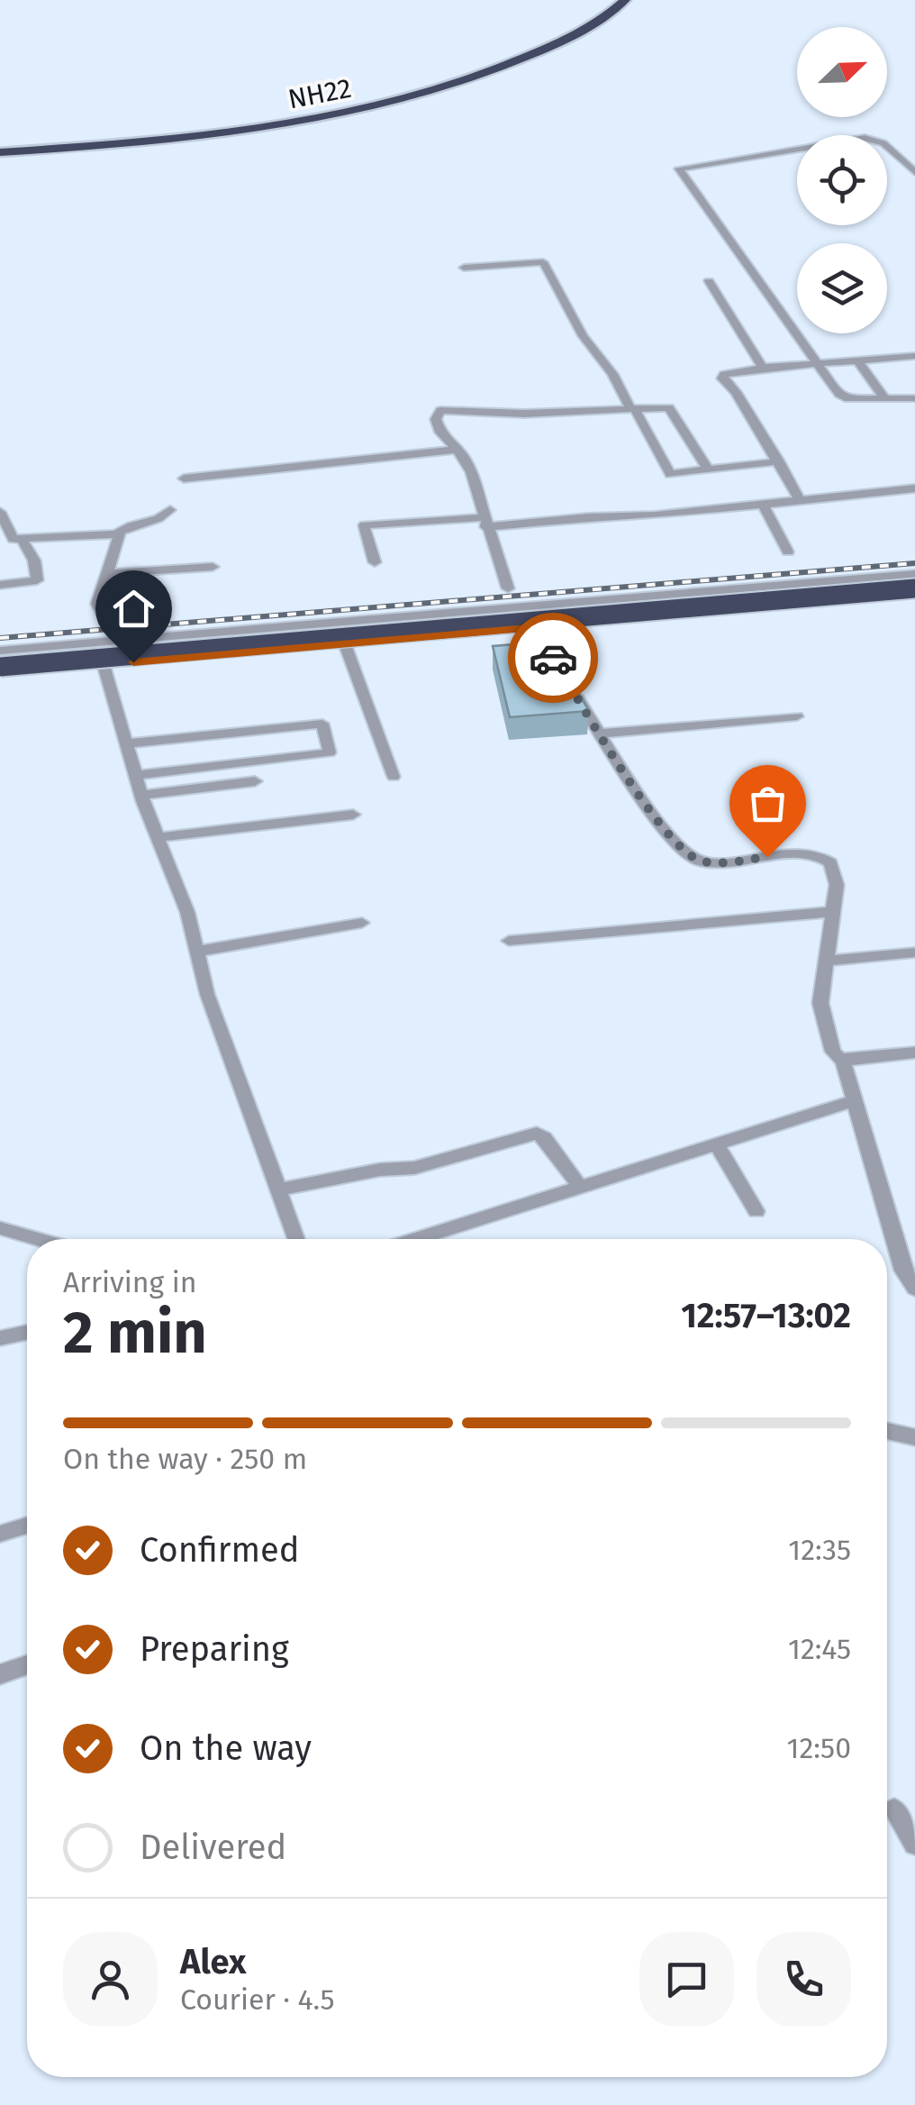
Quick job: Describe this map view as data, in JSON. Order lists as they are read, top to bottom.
{
  "streets": {
    "highway": ["NH22"]
  },
  "north": "top right",
  "page": {
    "heading": ["2 min", "Arriving in", "12:57–13:02"],
    "panel": ["Alex", "Courier · 4.5"],
    "bar": "On the way · 250 m",
    "list": [
      ["Confirmed", "12:35"],
      ["Preparing", "12:45"],
      ["On the way", "12:50"],
      "Delivered"
    ]
  }
}
